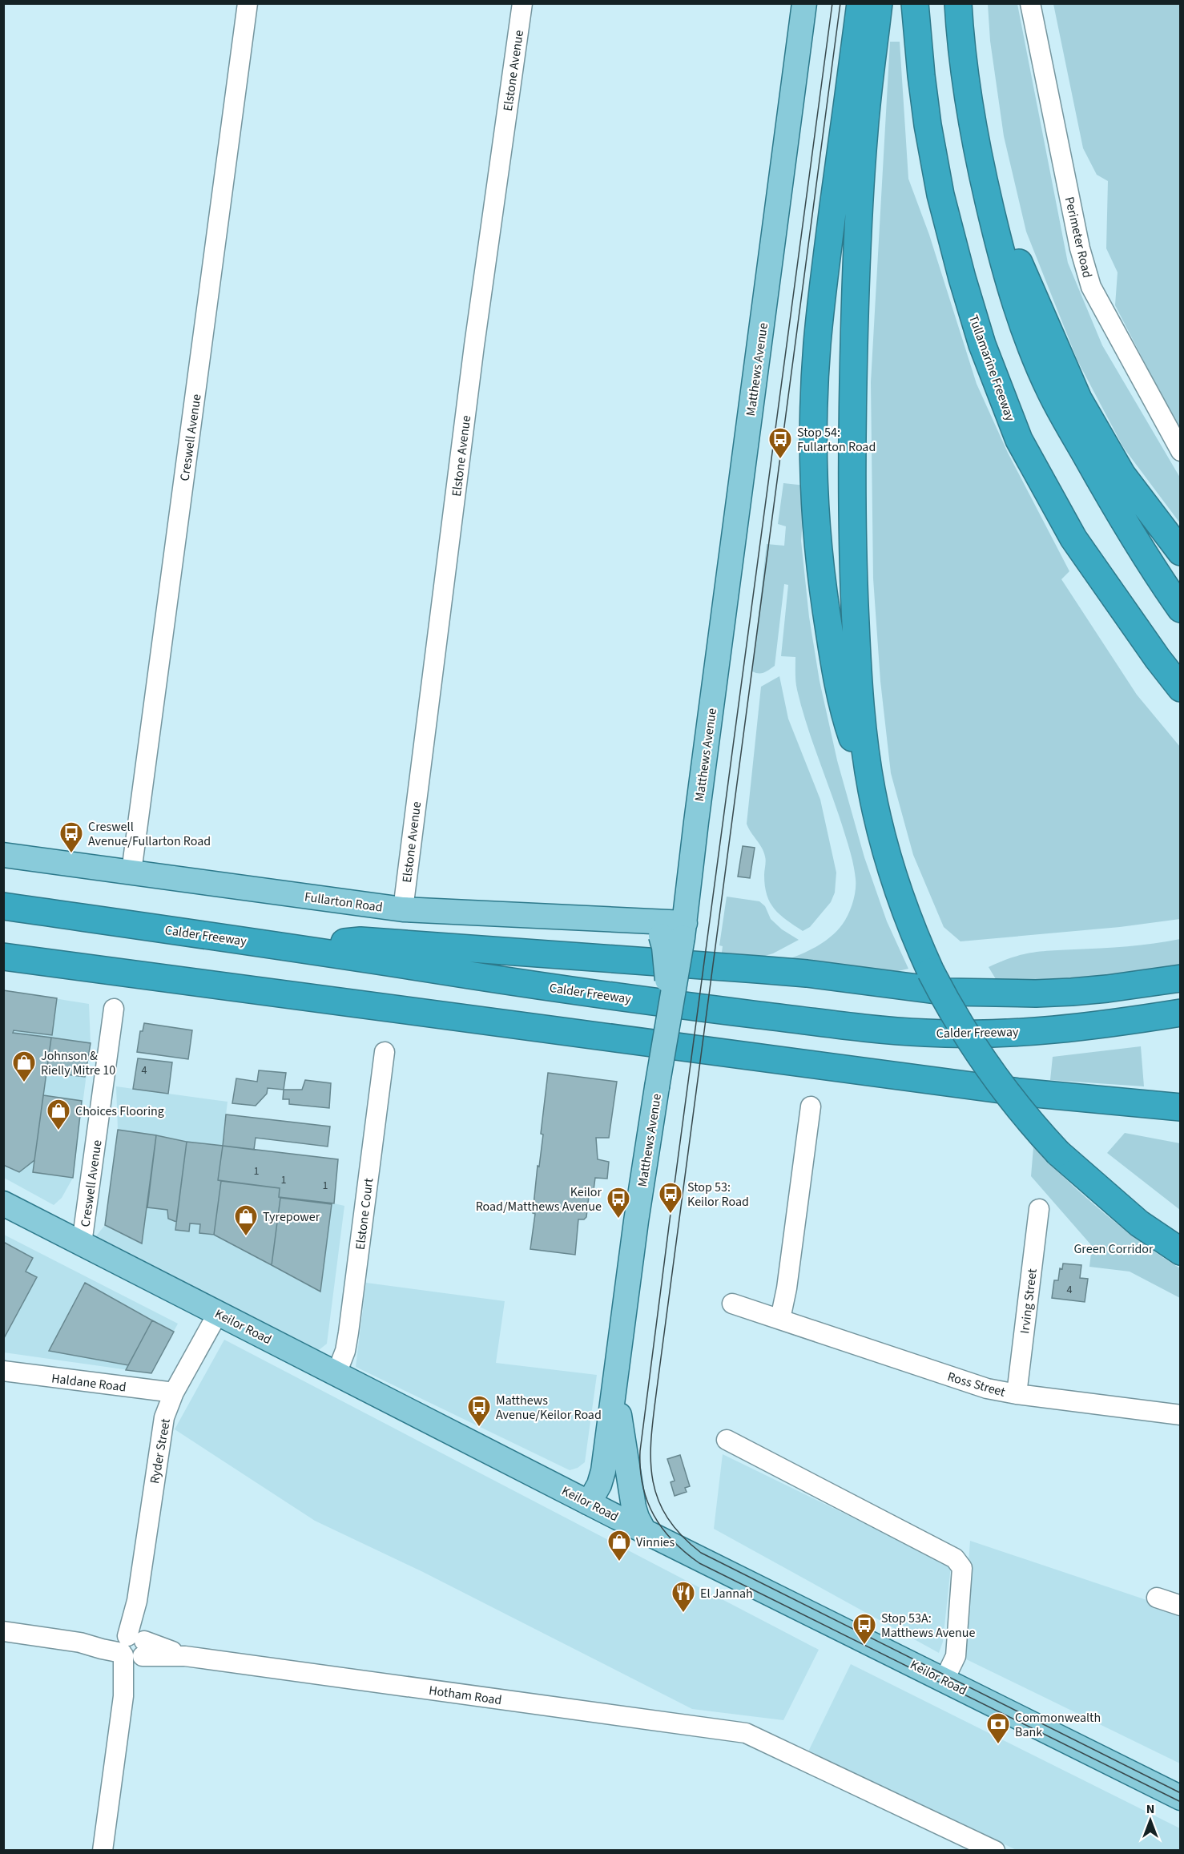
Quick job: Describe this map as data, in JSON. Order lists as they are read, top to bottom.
{
  "streets": {
    "highway": ["Tullamarine Freeway", "Calder Freeway"],
    "main road": ["Matthews Avenue", "Fullarton Road", "Keilor Road"],
    "street": [
      "Elstone Avenue",
      "Perimeter Road",
      "Creswell Avenue",
      "Elstone Court",
      "Irving Street",
      "Haldane Road",
      "Ross Street",
      "Ryder Street",
      "Hotham Road"
    ]
  },
  "crossings": [
    ["Elstone Avenue", "Fullarton Road"],
    ["Matthews Avenue", "Fullarton Road"],
    ["Matthews Avenue", "Keilor Road"],
    ["Creswell Avenue", "Fullarton Road"],
    ["Creswell Avenue", "Keilor Road"],
    ["Elstone Court", "Keilor Road"],
    ["Irving Street", "Ross Street"],
    ["Keilor Road", "Ryder Street"],
    ["Haldane Road", "Ryder Street"],
    ["Ryder Street", "Hotham Road"]
  ],
  "parks": ["Green Corridor"],
  "places": {
    "bus stop": [
      "Stop 54: Fullarton Road",
      "Creswell Avenue/Fullarton Road",
      "Stop 53: Keilor Road",
      "Keilor Road/Matthews Avenue",
      "Matthews Avenue/Keilor Road",
      "Stop 53A: Matthews Avenue"
    ],
    "shop": [
      "Johnson & Rielly Mitre 10",
      "Choices Flooring",
      "Tyrepower",
      "Vinnies"
    ],
    "restaurant": ["El Jannah"],
    "bank": ["Commonwealth Bank"]
  },
  "house_numbers": [
    "4",
    "1",
    "1",
    "1",
    "4"
  ],
  "north": "top"
}
